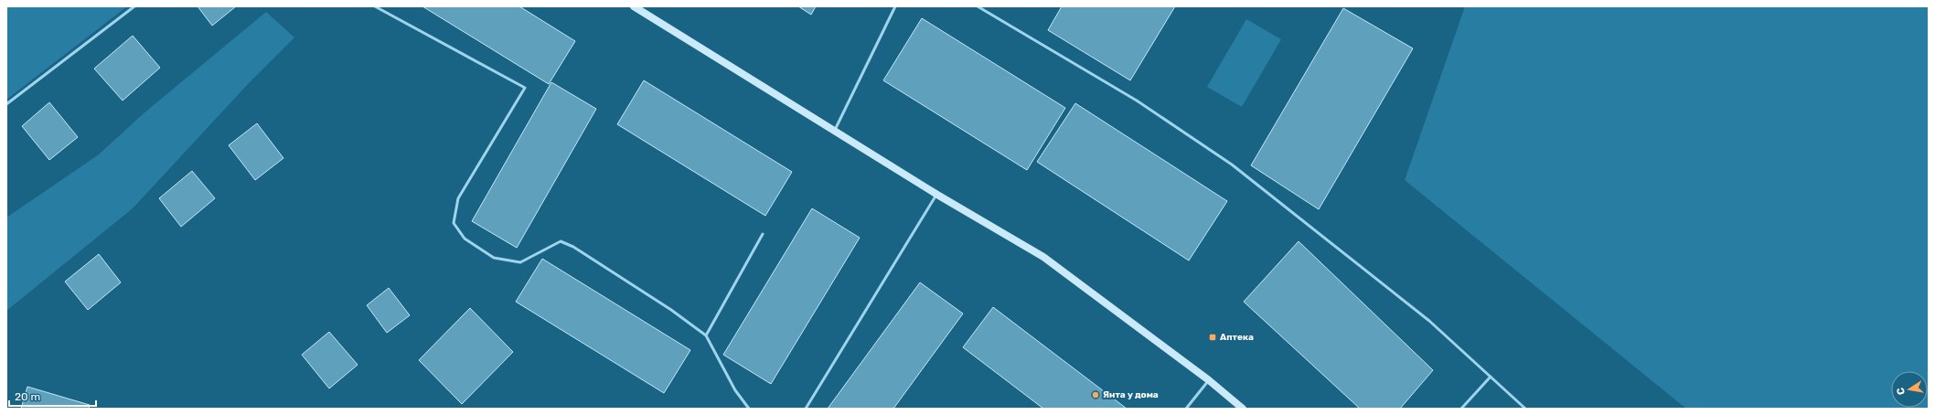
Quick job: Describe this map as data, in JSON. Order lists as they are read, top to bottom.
{
  "places": {
    "transit": ["Аптека"],
    "other": ["Янта у дома"]
  },
  "scale_bar": "20 m",
  "north": "left"
}
